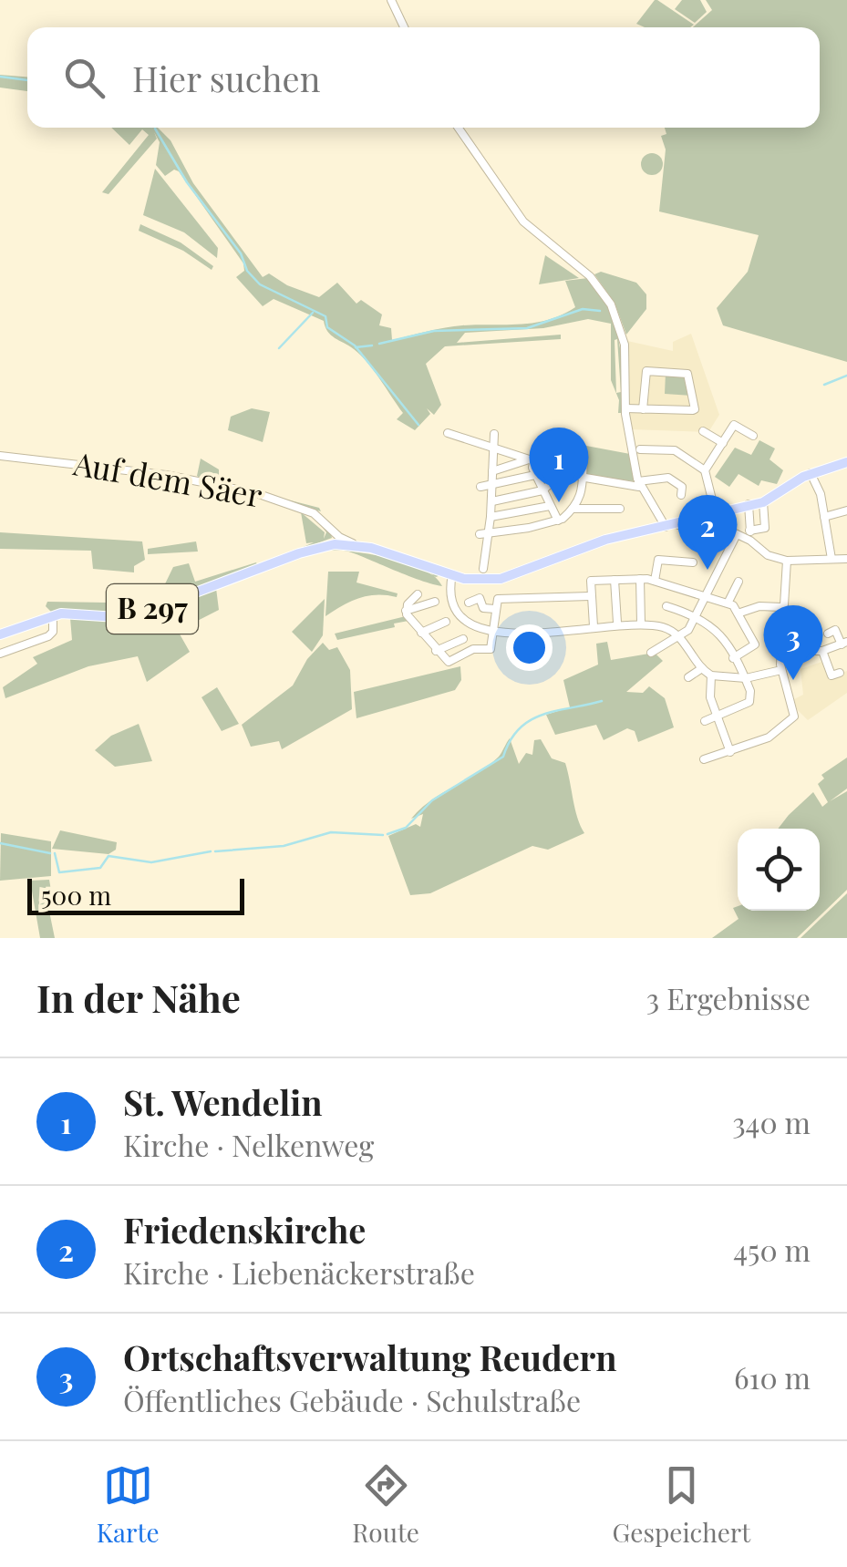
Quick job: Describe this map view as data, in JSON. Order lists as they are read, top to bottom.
{
  "streets": {
    "main road": ["B 297"],
    "street": ["Auf dem Säer"]
  },
  "crossings": [
    ["Auf dem Säer", "B 297"]
  ],
  "scale_bar": "500 m",
  "page": {
    "search": "Hier suchen",
    "pins": ["1", "2", "3"],
    "scale": "500 m",
    "heading": ["In der Nähe", "3 Ergebnisse"],
    "list": [
      {
        "mark": "1",
        "name": "St. Wendelin",
        "note": "Kirche · Nelkenweg",
        "value": "340 m"
      },
      {
        "mark": "2",
        "name": "Friedenskirche",
        "note": "Kirche · Liebenäckerstraße",
        "value": "450 m"
      },
      {
        "mark": "3",
        "name": "Ortschaftsverwaltung Reudern",
        "note": "Öffentliches Gebäude · Schulstraße",
        "value": "610 m"
      }
    ],
    "nav": ["Karte", "Route", "Gespeichert"]
  }
}
